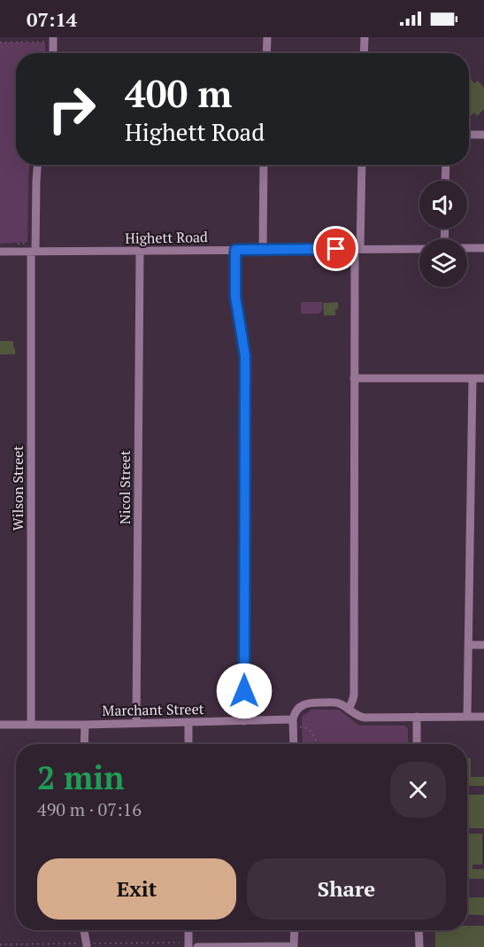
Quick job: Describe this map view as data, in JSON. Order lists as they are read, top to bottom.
{
  "streets": {
    "street": [
      "Highett Road",
      "Nicol Street",
      "Wilson Street",
      "Marchant Street"
    ]
  },
  "crossings": [
    ["Highett Road", "Nicol Street"],
    ["Highett Road", "Wilson Street"],
    ["Nicol Street", "Marchant Street"],
    ["Wilson Street", "Marchant Street"]
  ],
  "page": {
    "status": "07:14",
    "turn": ["400 m", "Highett Road"],
    "heading": ["2 min", "490 m · 07:16"],
    "buttons": ["Exit", "Share"]
  }
}
